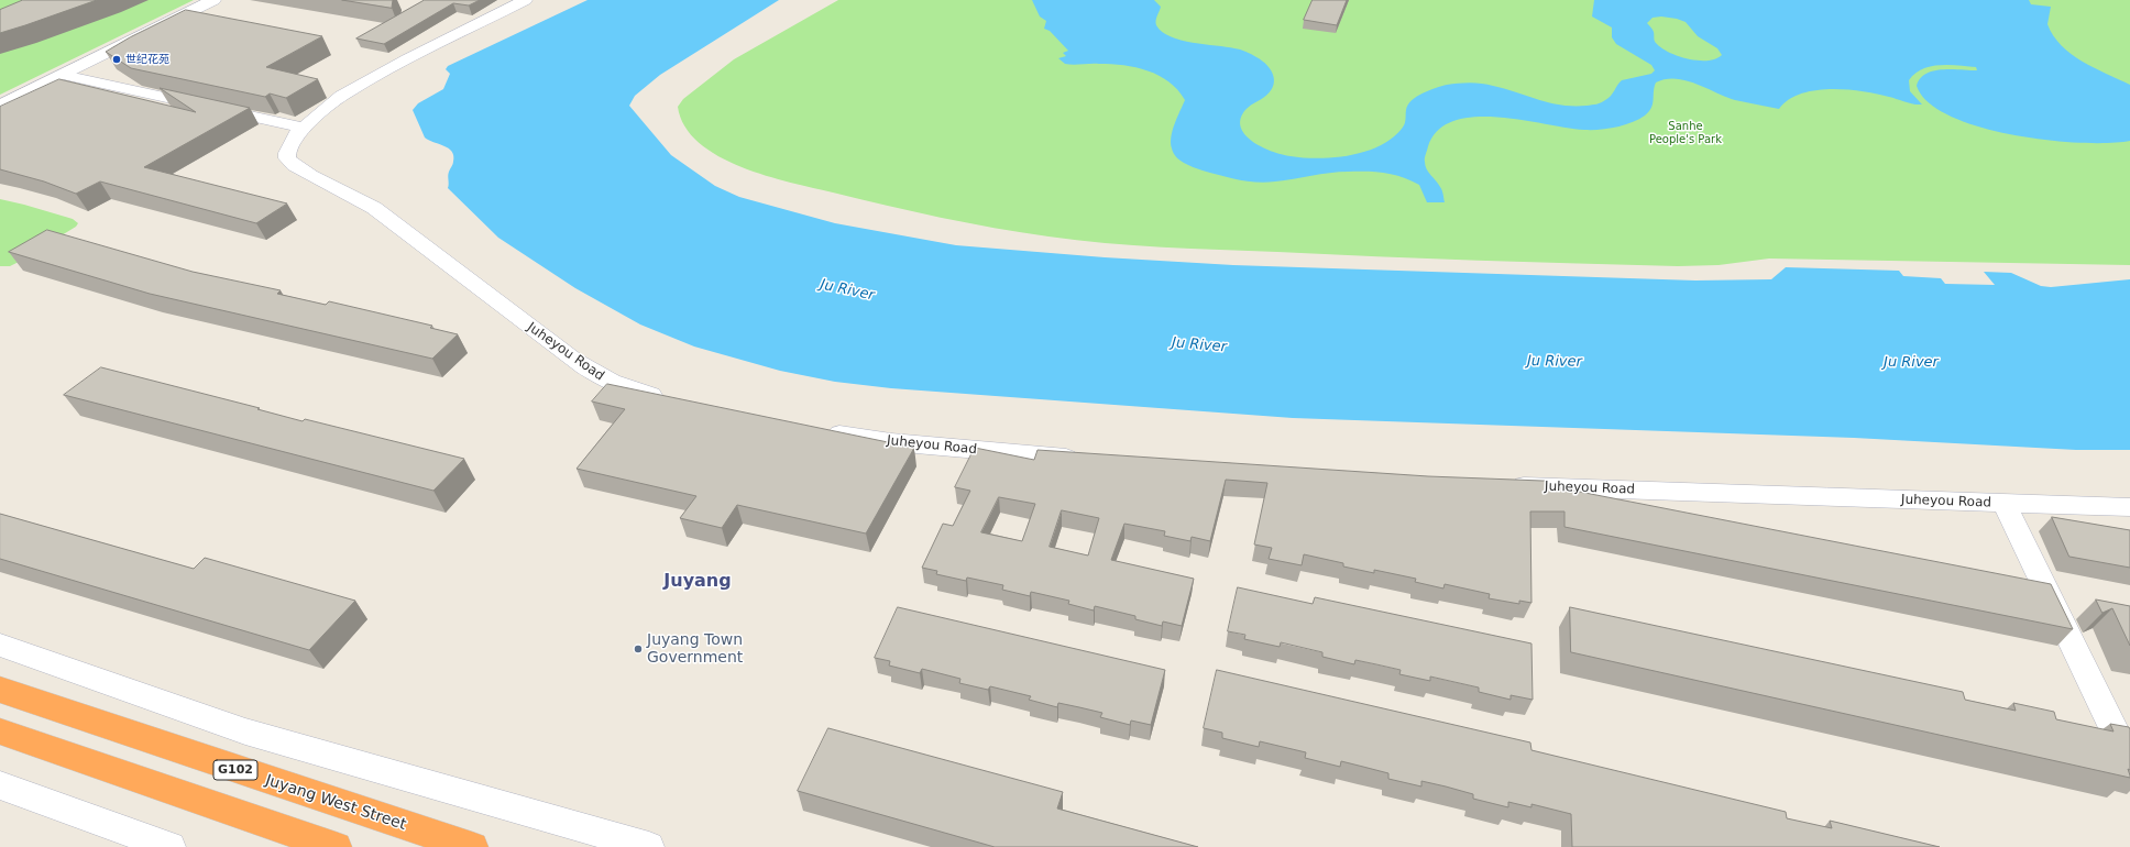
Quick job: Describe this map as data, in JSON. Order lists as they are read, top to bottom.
{
  "streets": {
    "highway": ["G102", "Juyang West Street"],
    "street": ["Juheyou Road"]
  },
  "districts": ["Juyang"],
  "water": ["Ju River"],
  "parks": ["Sanhe People's Park"],
  "places": ["世纪花苑", "Juyang Town Government"]
}
